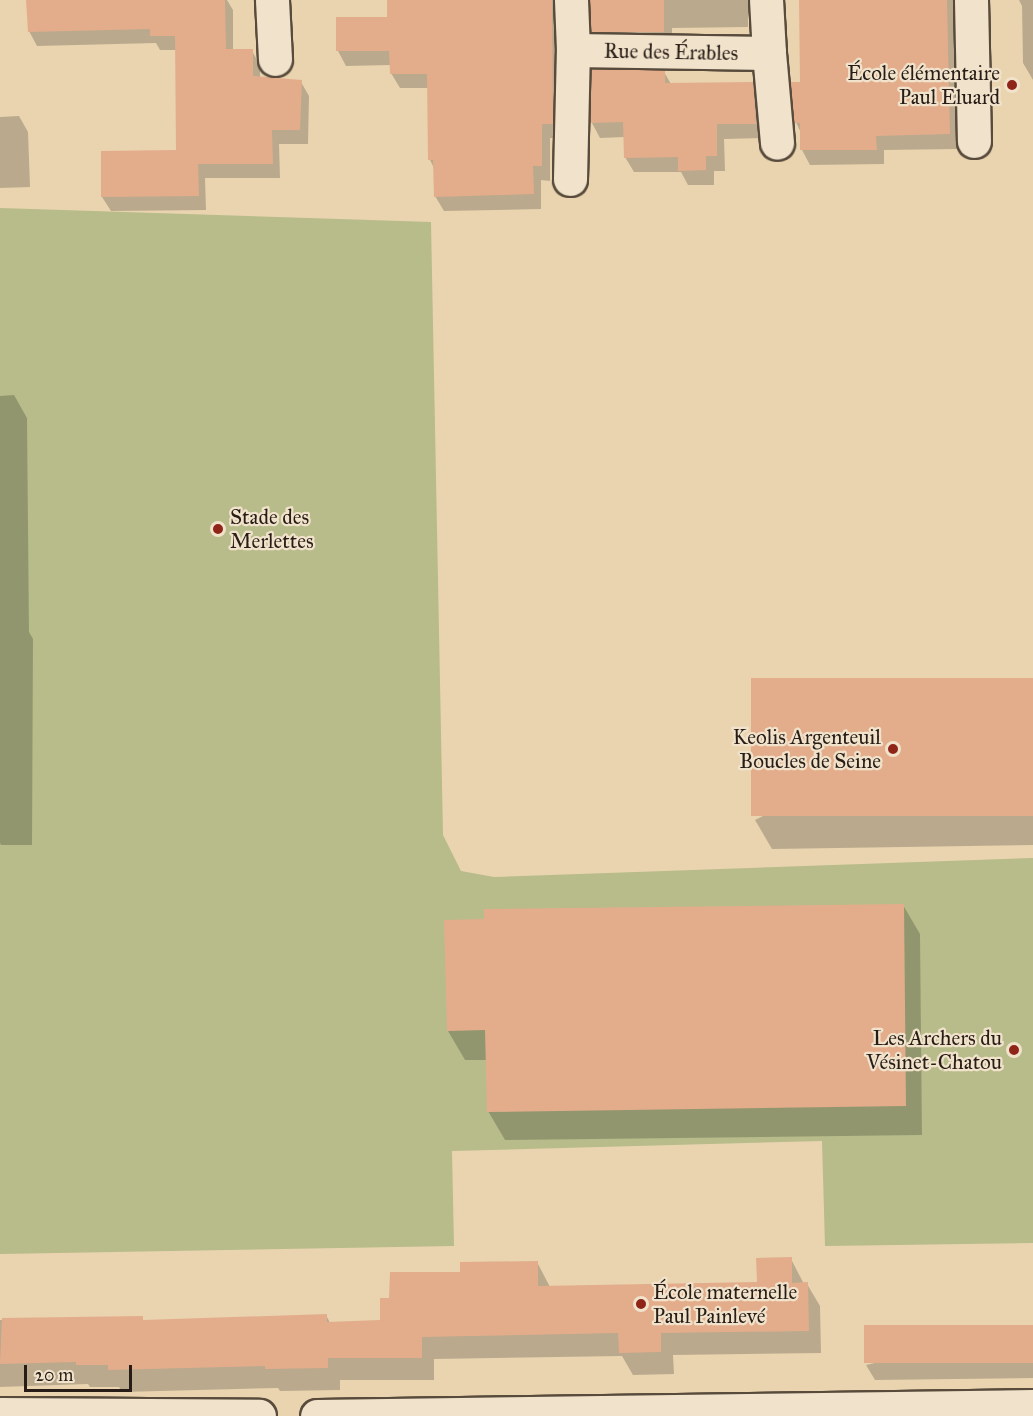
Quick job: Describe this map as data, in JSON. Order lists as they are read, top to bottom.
{
  "streets": {
    "street": ["Rue des Érables"]
  },
  "places": [
    "École élémentaire Paul Eluard",
    "Stade des Merlettes",
    "Keolis Argenteuil Boucles de Seine",
    "Les Archers du Vésinet-Chatou",
    "École maternelle Paul Painlevé"
  ],
  "scale_bar": "20 m"
}
